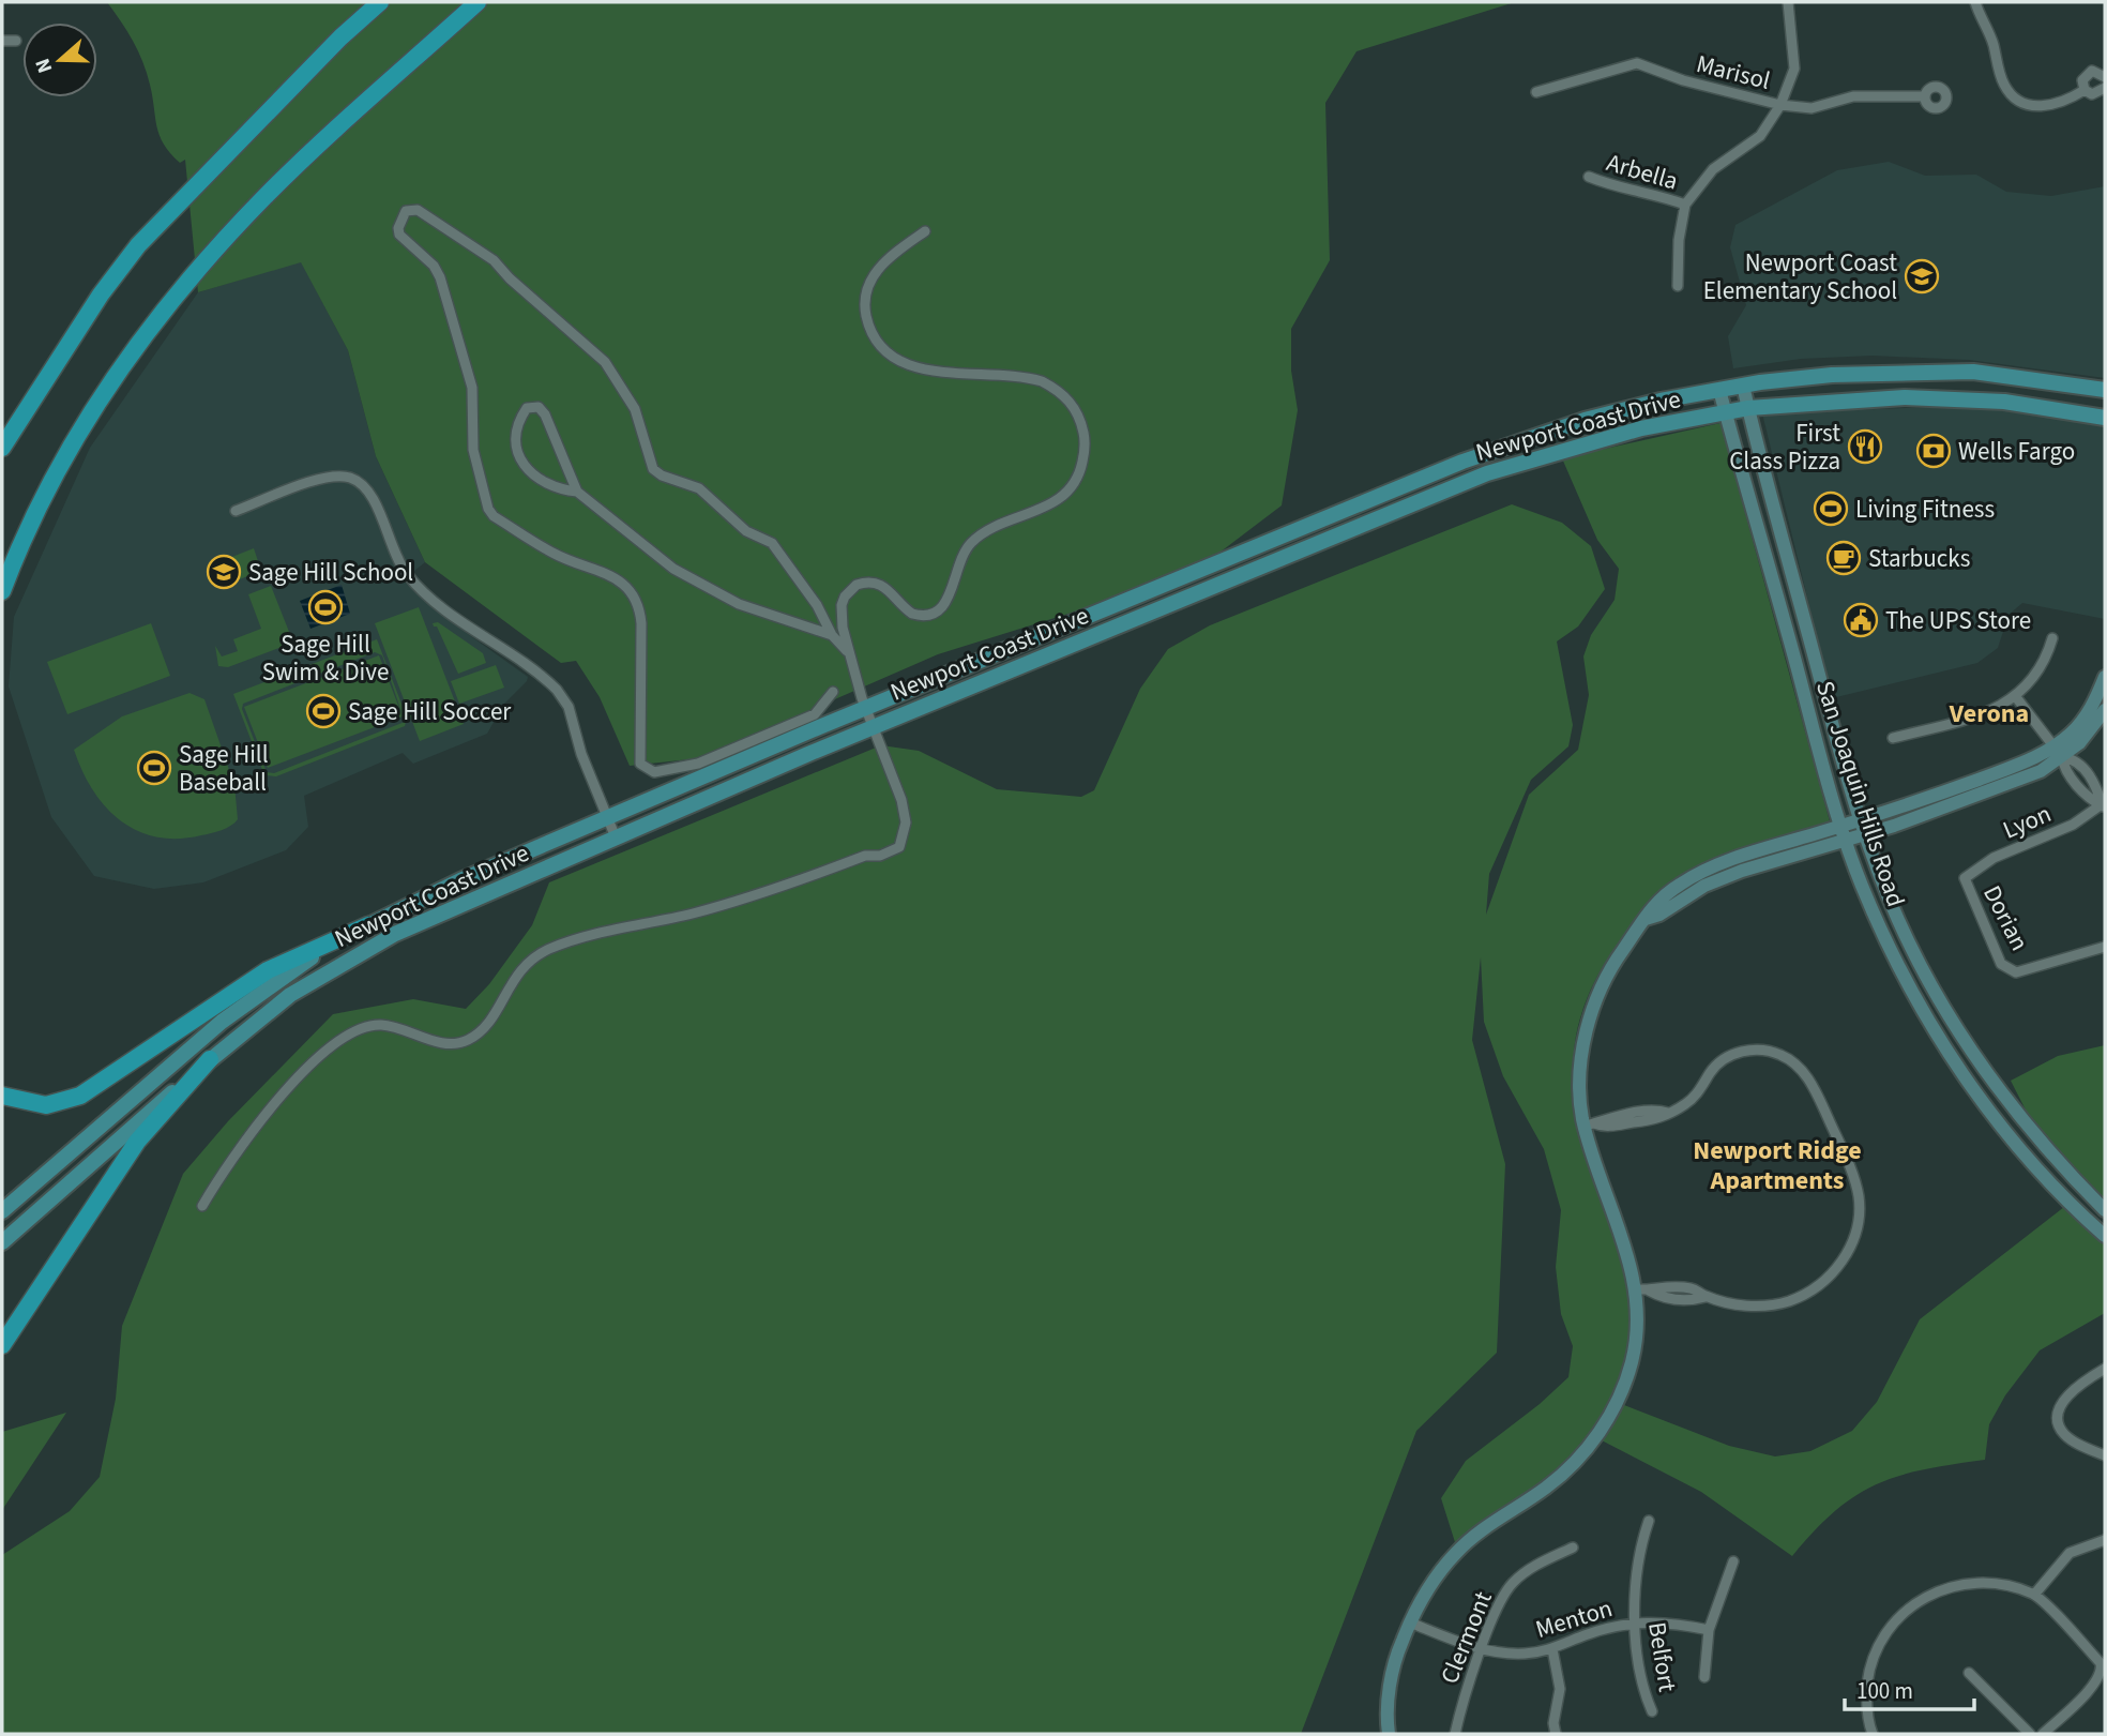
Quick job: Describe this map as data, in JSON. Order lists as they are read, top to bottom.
{
  "streets": {
    "main road": ["Newport Coast Drive", "San Joaquin Hills Road"],
    "street": [
      "Marisol",
      "Arbella",
      "Lyon",
      "Dorian",
      "Menton",
      "Clermont",
      "Belfort"
    ]
  },
  "crossings": [
    ["Newport Coast Drive", "San Joaquin Hills Road"],
    ["Lyon", "Dorian"],
    ["Menton", "Clermont"],
    ["Menton", "Belfort"]
  ],
  "districts": ["Verona", "Newport Ridge Apartments"],
  "places": {
    "school or university": ["Newport Coast Elementary School", "Sage Hill School"],
    "restaurant": ["First Class Pizza"],
    "bank": ["Wells Fargo"],
    "sports": [
      "Living Fitness",
      "Sage Hill Swim & Dive",
      "Sage Hill Soccer",
      "Sage Hill Baseball"
    ],
    "cafe": ["Starbucks"],
    "public building": ["The UPS Store"]
  },
  "scale_bar": "100 m",
  "north": "left"
}
